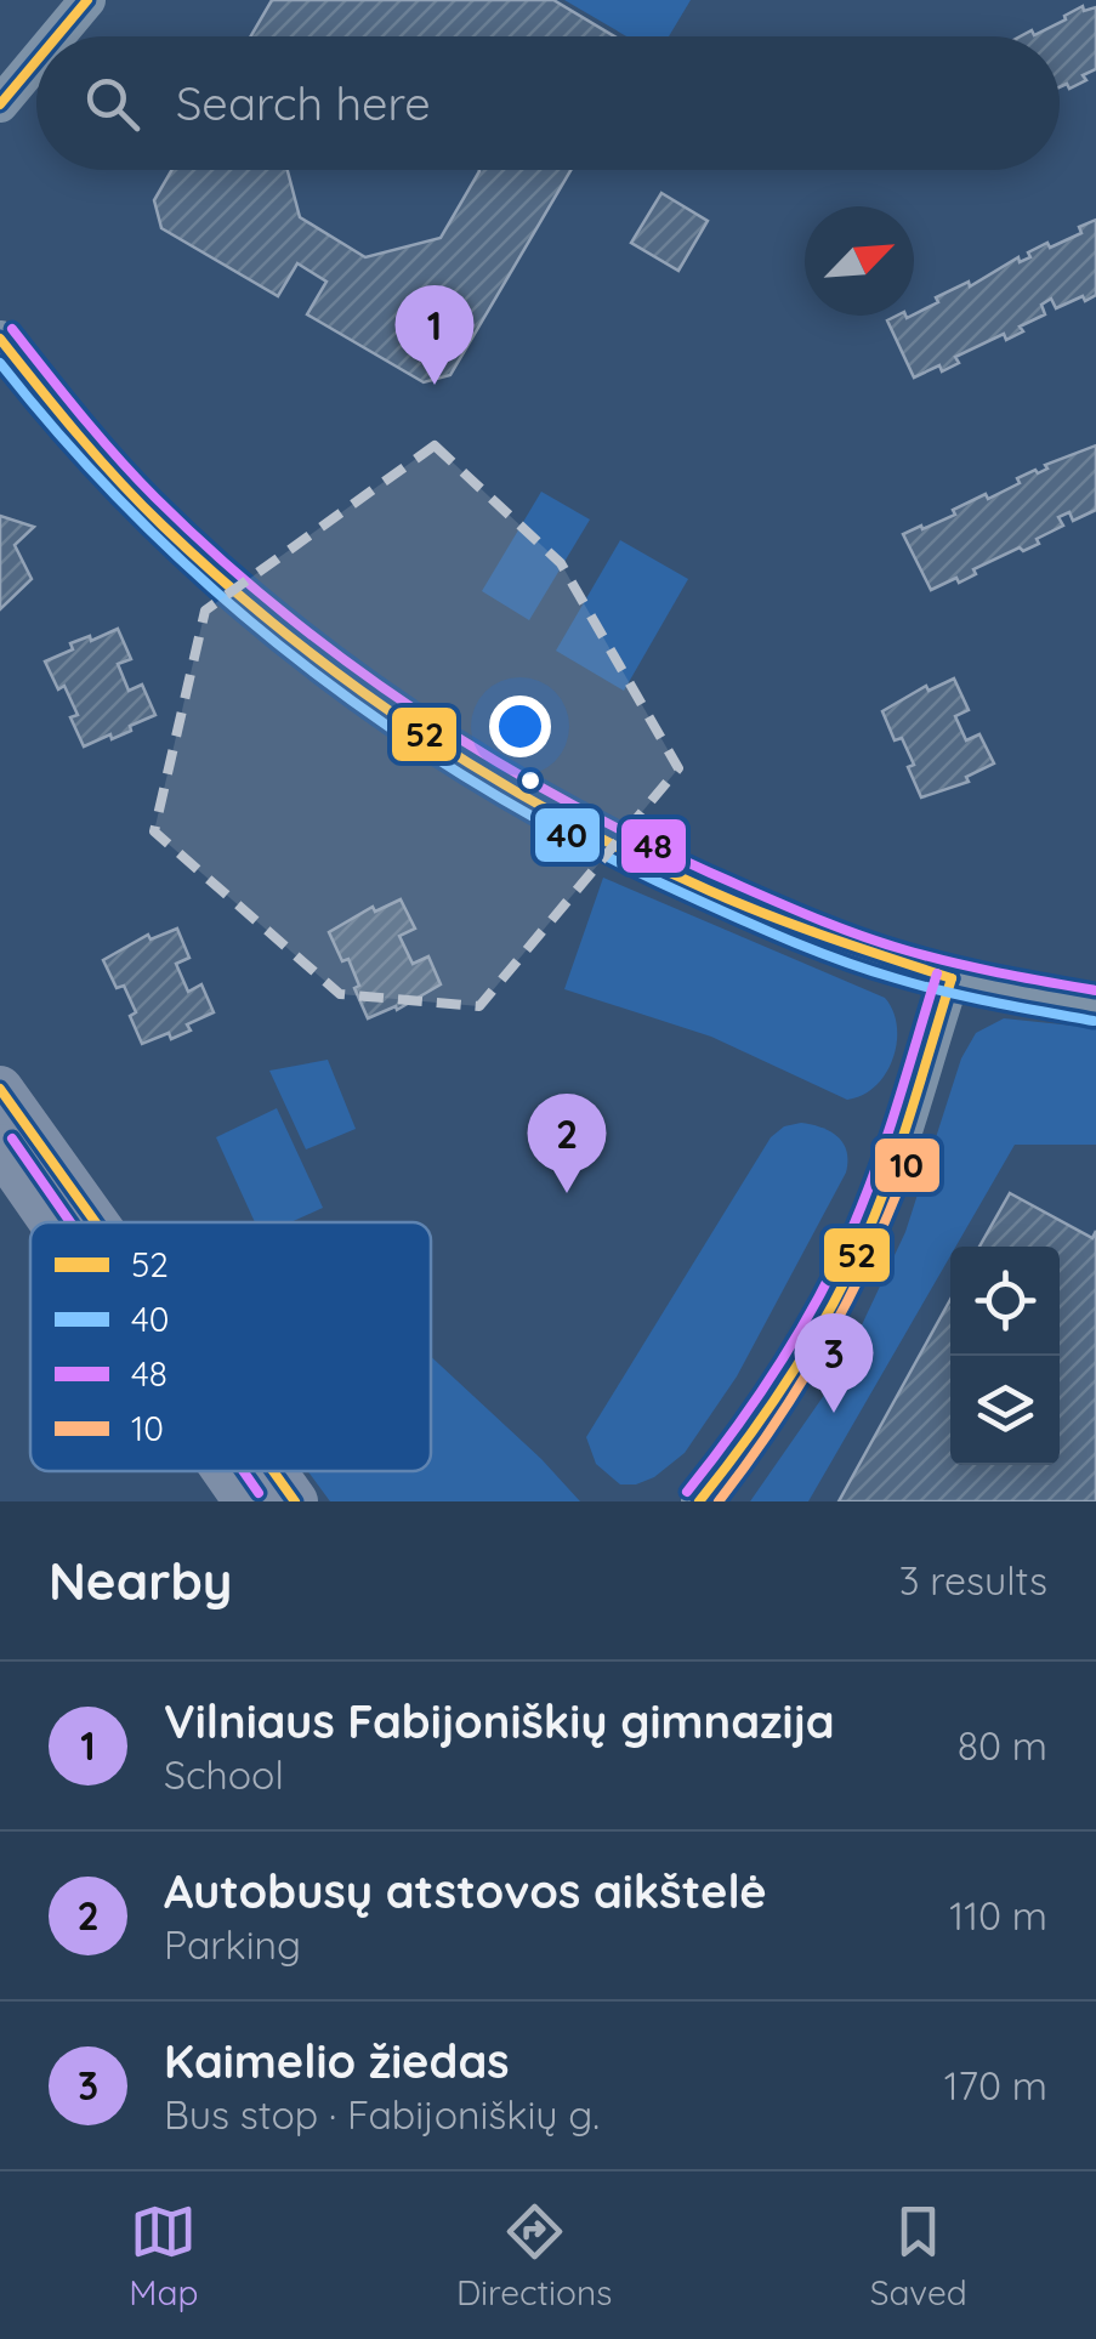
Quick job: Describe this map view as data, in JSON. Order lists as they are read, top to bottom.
{
  "lines": [
    "transit line 52",
    "transit line 48",
    "transit line 40",
    "transit line 10"
  ],
  "legend": [
    "52",
    "40",
    "48",
    "10"
  ],
  "north": "top right",
  "page": {
    "search": "Search here",
    "pins": ["1", "2", "3"],
    "heading": ["Nearby", "3 results"],
    "list": [
      {
        "mark": "1",
        "name": "Vilniaus Fabijoniškių gimnazija",
        "note": "School",
        "value": "80 m"
      },
      {
        "mark": "2",
        "name": "Autobusų atstovos aikštelė",
        "note": "Parking",
        "value": "110 m"
      },
      {
        "mark": "3",
        "name": "Kaimelio žiedas",
        "note": "Bus stop · Fabijoniškių g.",
        "value": "170 m"
      }
    ],
    "nav": ["Map", "Directions", "Saved"]
  }
}
